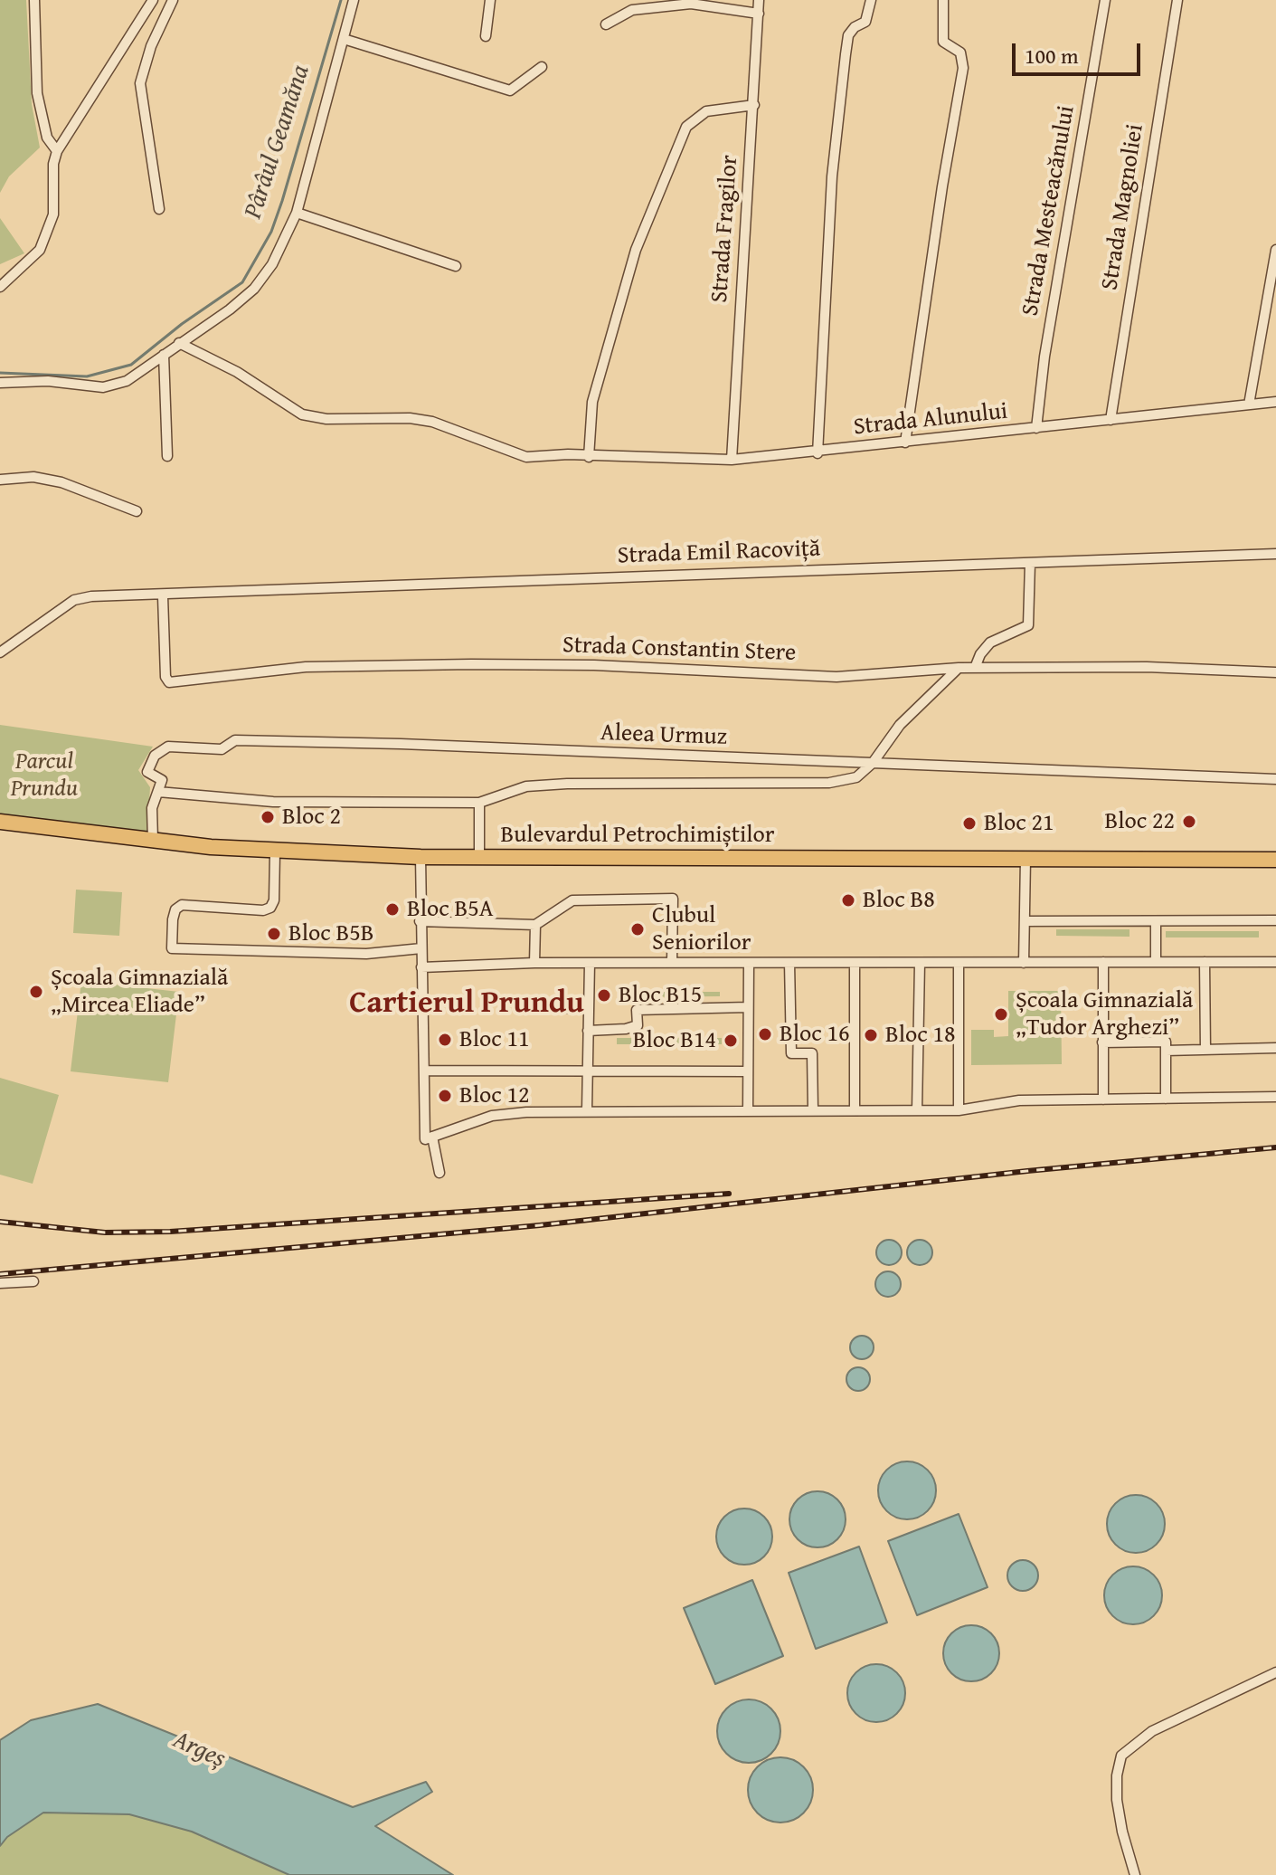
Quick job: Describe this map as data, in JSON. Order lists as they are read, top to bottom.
{
  "streets": {
    "main road": ["Bulevardul Petrochimiștilor"],
    "street": [
      "Strada Magnoliei",
      "Strada Mesteacănului",
      "Strada Fragilor",
      "Strada Alunului",
      "Strada Emil Racoviță",
      "Strada Constantin Stere",
      "Aleea Urmuz"
    ]
  },
  "crossings": [
    ["Strada Magnoliei", "Strada Alunului"],
    ["Strada Mesteacănului", "Strada Alunului"],
    ["Strada Fragilor", "Strada Alunului"],
    ["Strada Emil Racoviță", "Strada Constantin Stere"],
    ["Aleea Urmuz", "Bulevardul Petrochimiștilor"]
  ],
  "districts": ["Cartierul Prundu"],
  "water": ["Pârâul Geamăna", "Argeș"],
  "parks": ["Parcul Prundu"],
  "places": [
    "Bloc 2",
    "Bloc 22",
    "Bloc 21",
    "Bloc B8",
    "Bloc B5A",
    "Clubul Seniorilor",
    "Bloc B5B",
    "Școala Gimnazială „Mircea Eliade”",
    "Bloc B15",
    "Școala Gimnazială „Tudor Arghezi”",
    "Bloc 16",
    "Bloc 18",
    "Bloc 11",
    "Bloc B14",
    "Bloc 12"
  ],
  "scale_bar": "100 m"
}
